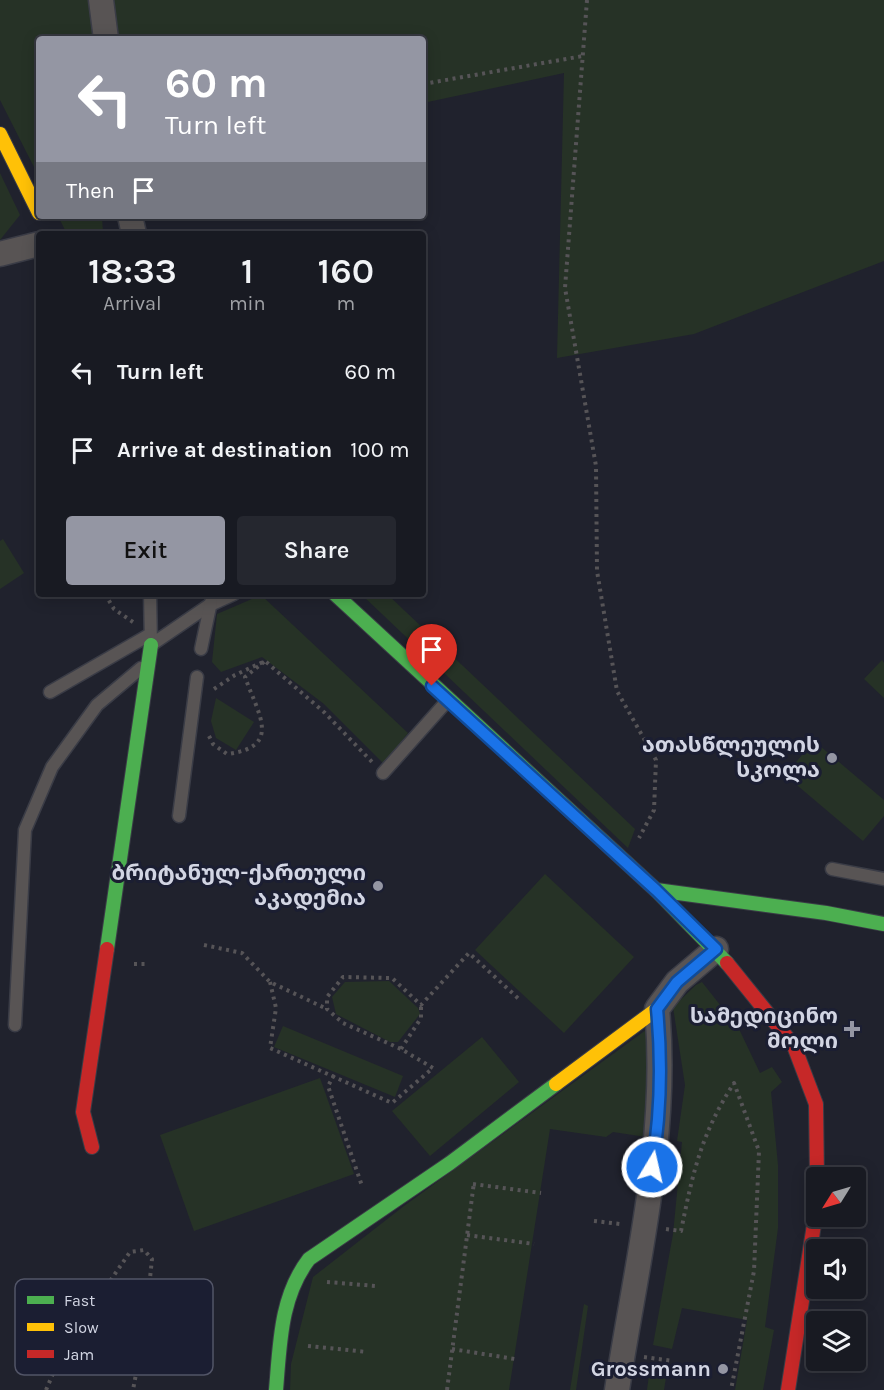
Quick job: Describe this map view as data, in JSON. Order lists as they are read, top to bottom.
{
  "places": {
    "other": ["ათასწლეულის სკოლა", "ბრიტანულ-ქართული აკადემია", "Grossmann"],
    "health": ["სამედიცინო მოლი"]
  },
  "legend": ["Fast", "Slow", "Jam"],
  "north": "bottom left",
  "page": {
    "turn": ["60 m", "Turn left"],
    "then": "Then",
    "eta": [
      "18:33",
      "Arrival",
      "1",
      "min",
      "160",
      "m"
    ],
    "list": [
      {
        "name": "Turn left",
        "value": "60 m"
      },
      {
        "name": "Arrive at destination",
        "value": "100 m"
      }
    ],
    "buttons": ["Exit", "Share"]
  }
}
